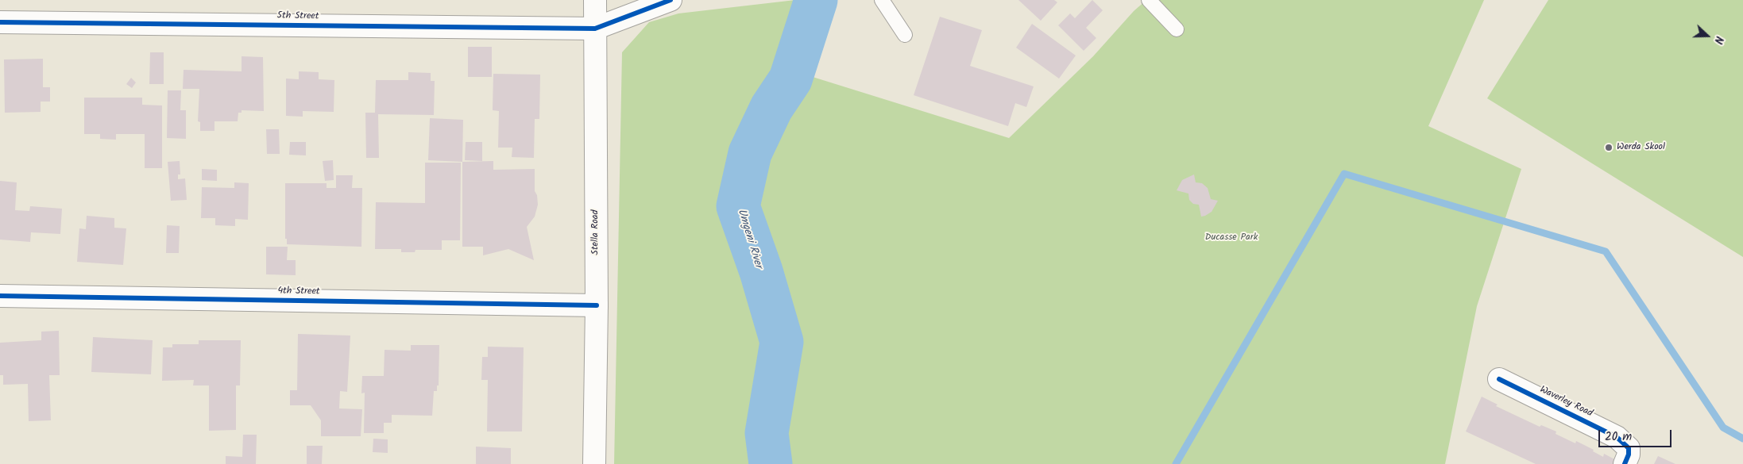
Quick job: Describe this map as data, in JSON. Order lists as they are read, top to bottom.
{
  "streets": {
    "street": [
      "5th Street",
      "Stella Road",
      "4th Street",
      "Waverley Road"
    ]
  },
  "crossings": [
    ["5th Street", "Stella Road"],
    ["Stella Road", "4th Street"]
  ],
  "water": ["Umgeni River"],
  "parks": ["Ducasse Park"],
  "places": ["Werda Skool"],
  "scale_bar": "20 m",
  "north": "right"
}
